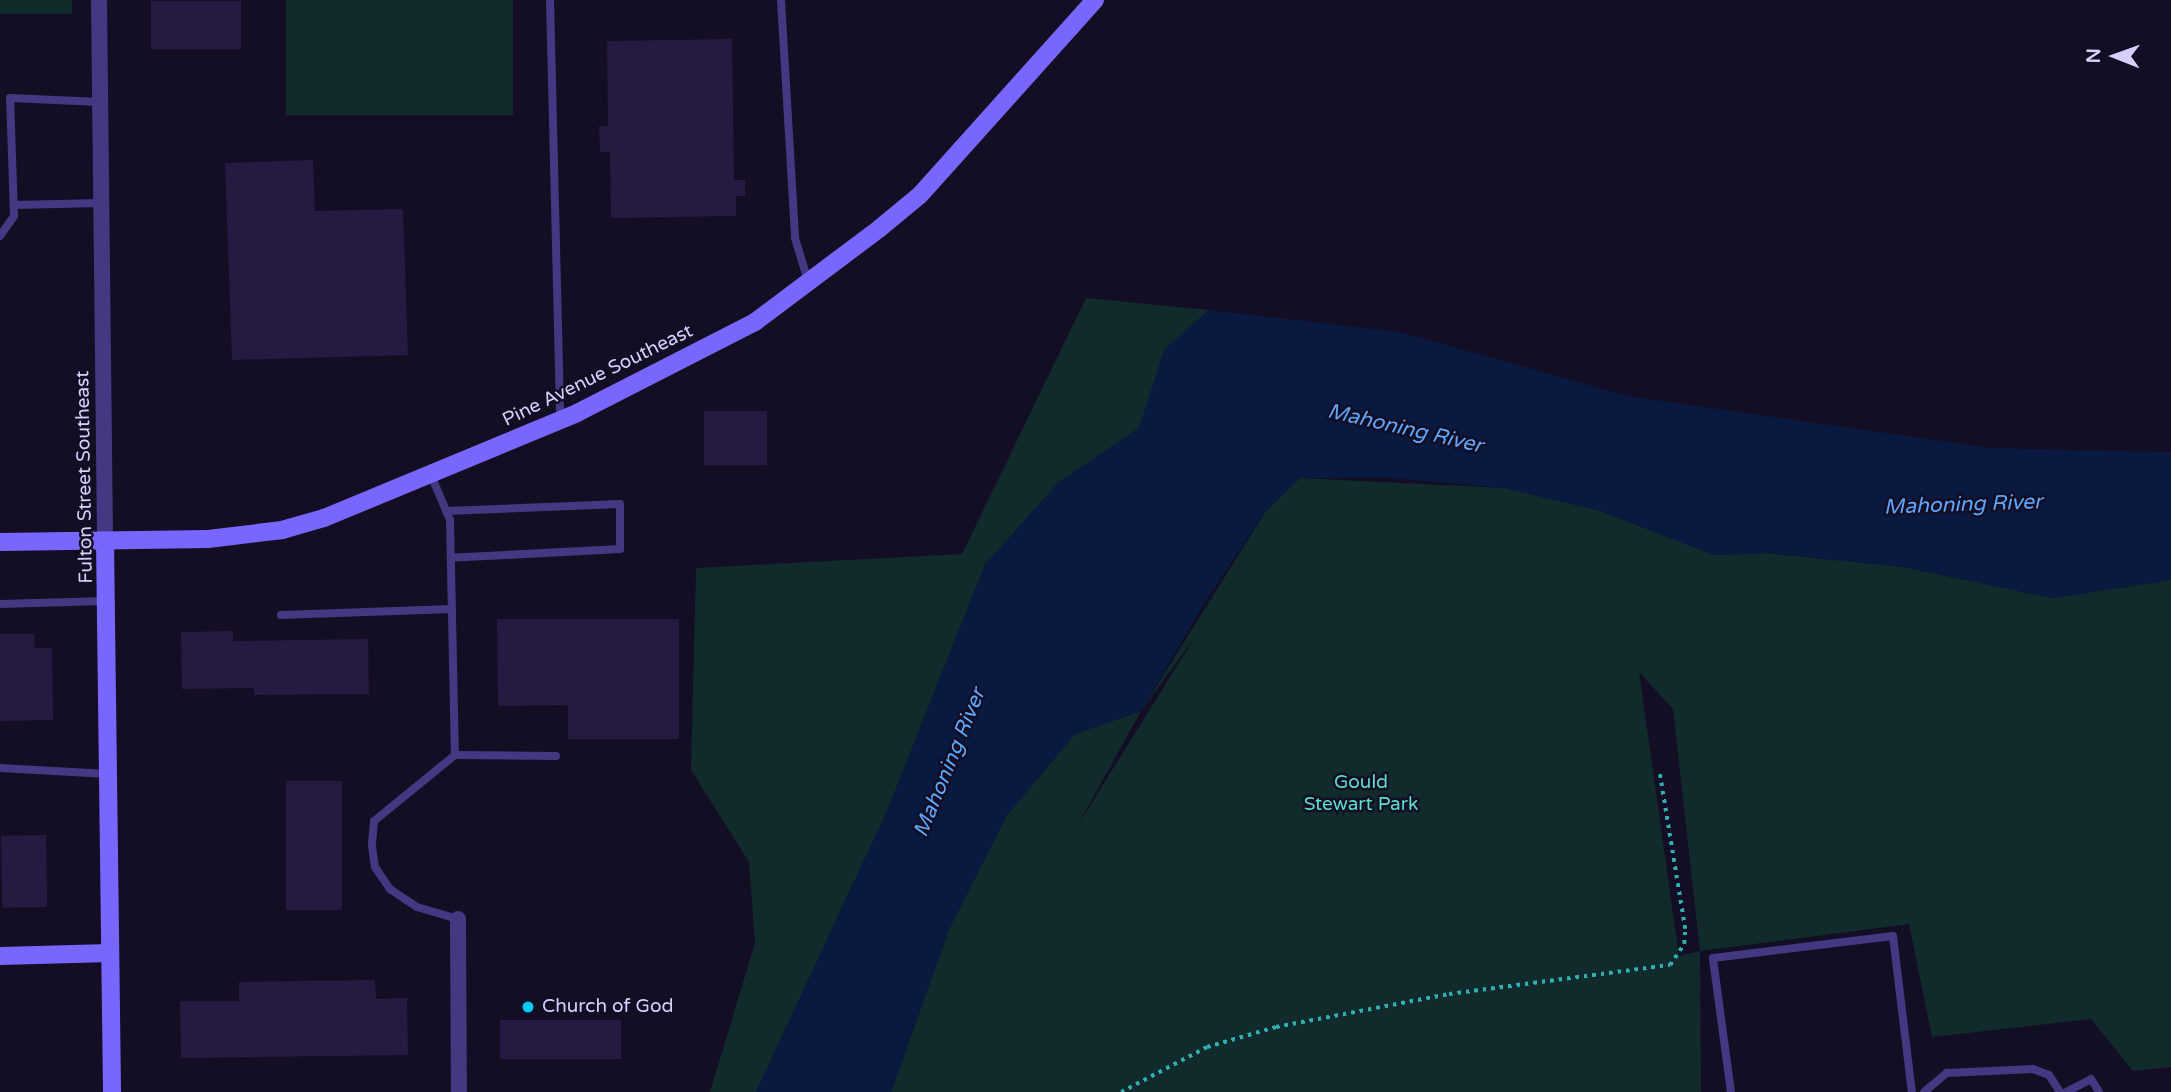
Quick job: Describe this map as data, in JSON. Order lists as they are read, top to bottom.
{
  "streets": {
    "street": ["Pine Avenue Southeast", "Fulton Street Southeast"]
  },
  "crossings": [
    ["Pine Avenue Southeast", "Fulton Street Southeast"]
  ],
  "water": ["Mahoning River"],
  "parks": ["Gould Stewart Park"],
  "places": ["Church of God"],
  "north": "left"
}
